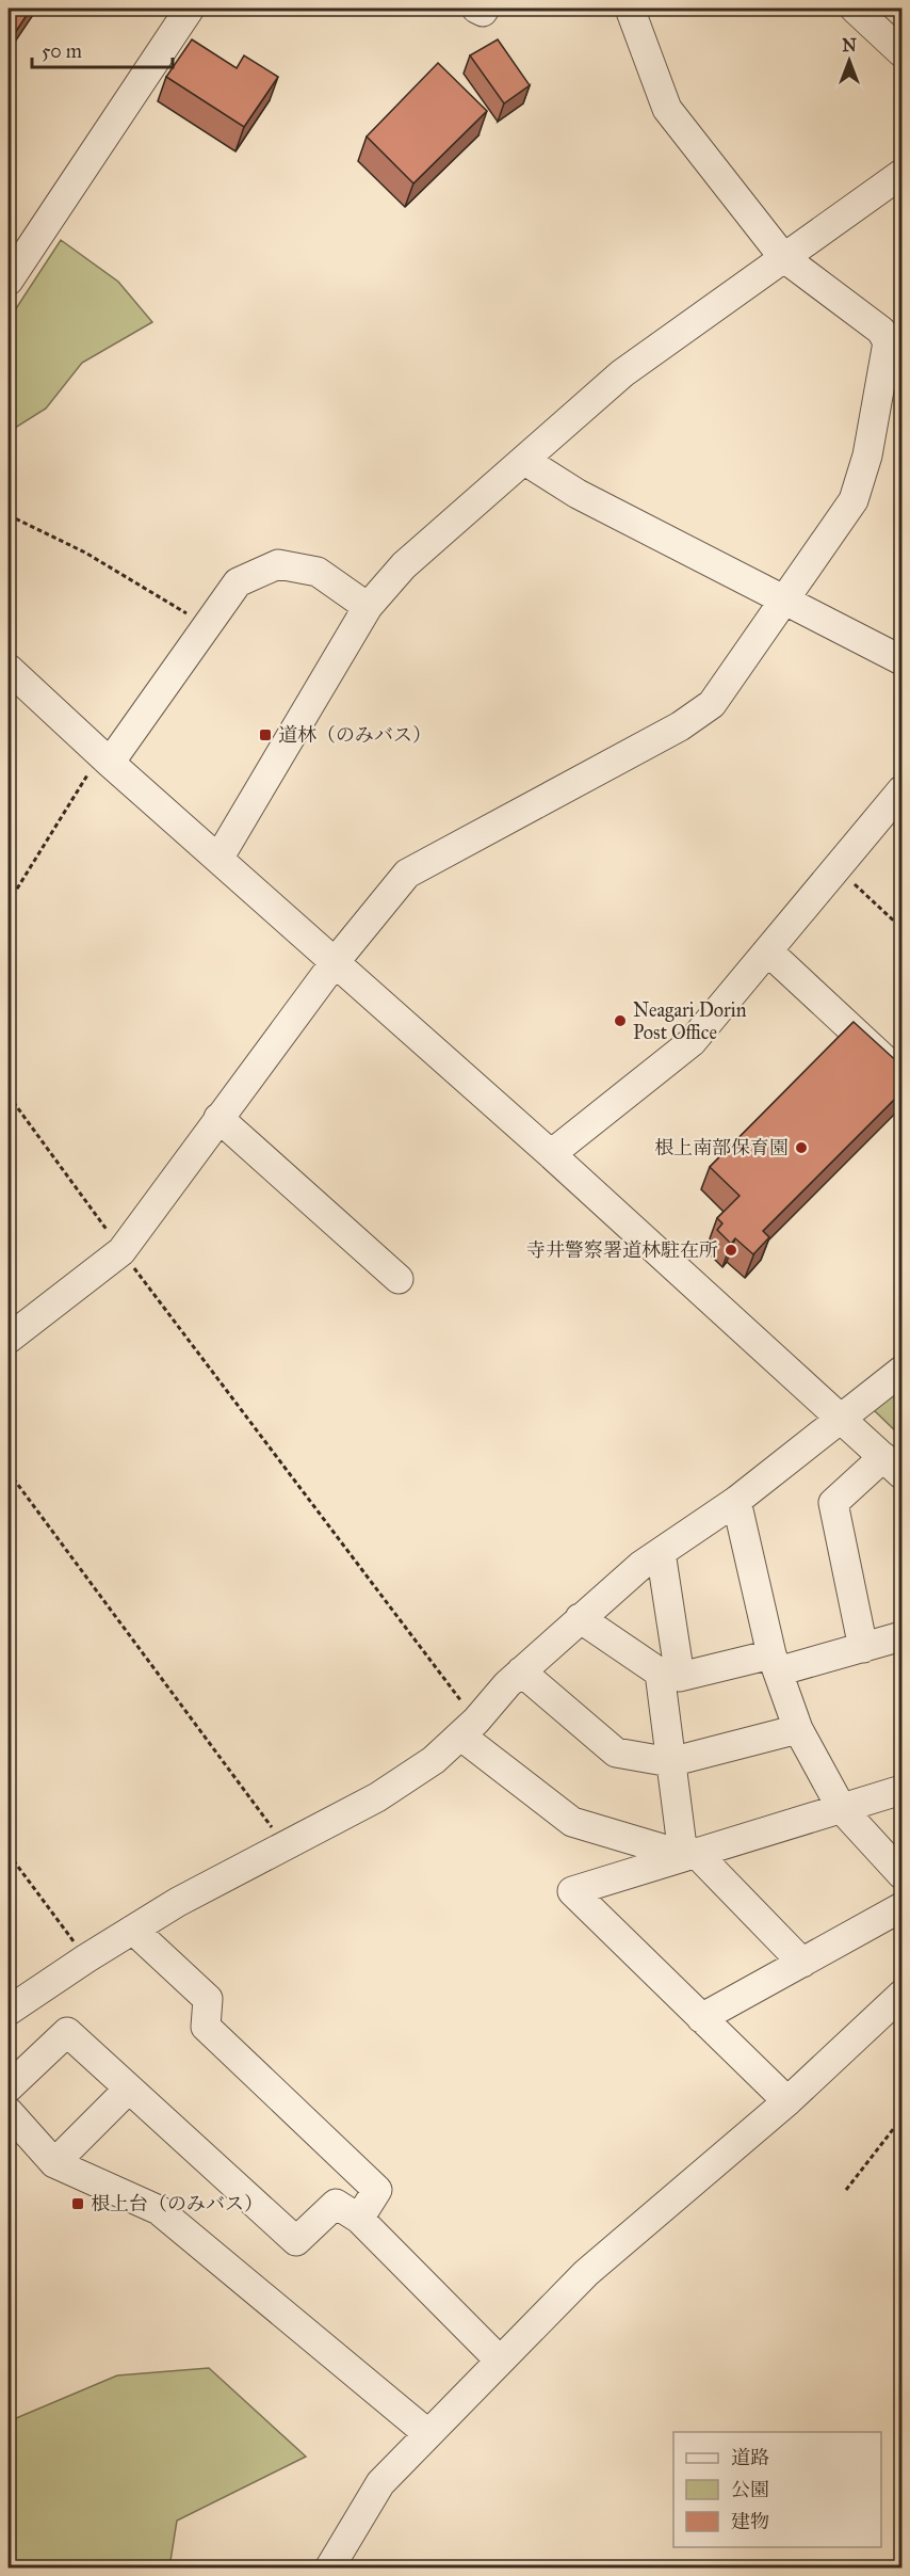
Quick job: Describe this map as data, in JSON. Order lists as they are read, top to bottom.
{
  "places": {
    "transit": ["道林（のみバス）", "根上台（のみバス）"],
    "other": ["Neagari Dorin Post Office", "根上南部保育園", "寺井警察署道林駐在所"]
  },
  "legend": ["道路", "公園", "建物"],
  "scale_bar": "50 m",
  "north": "top"
}
